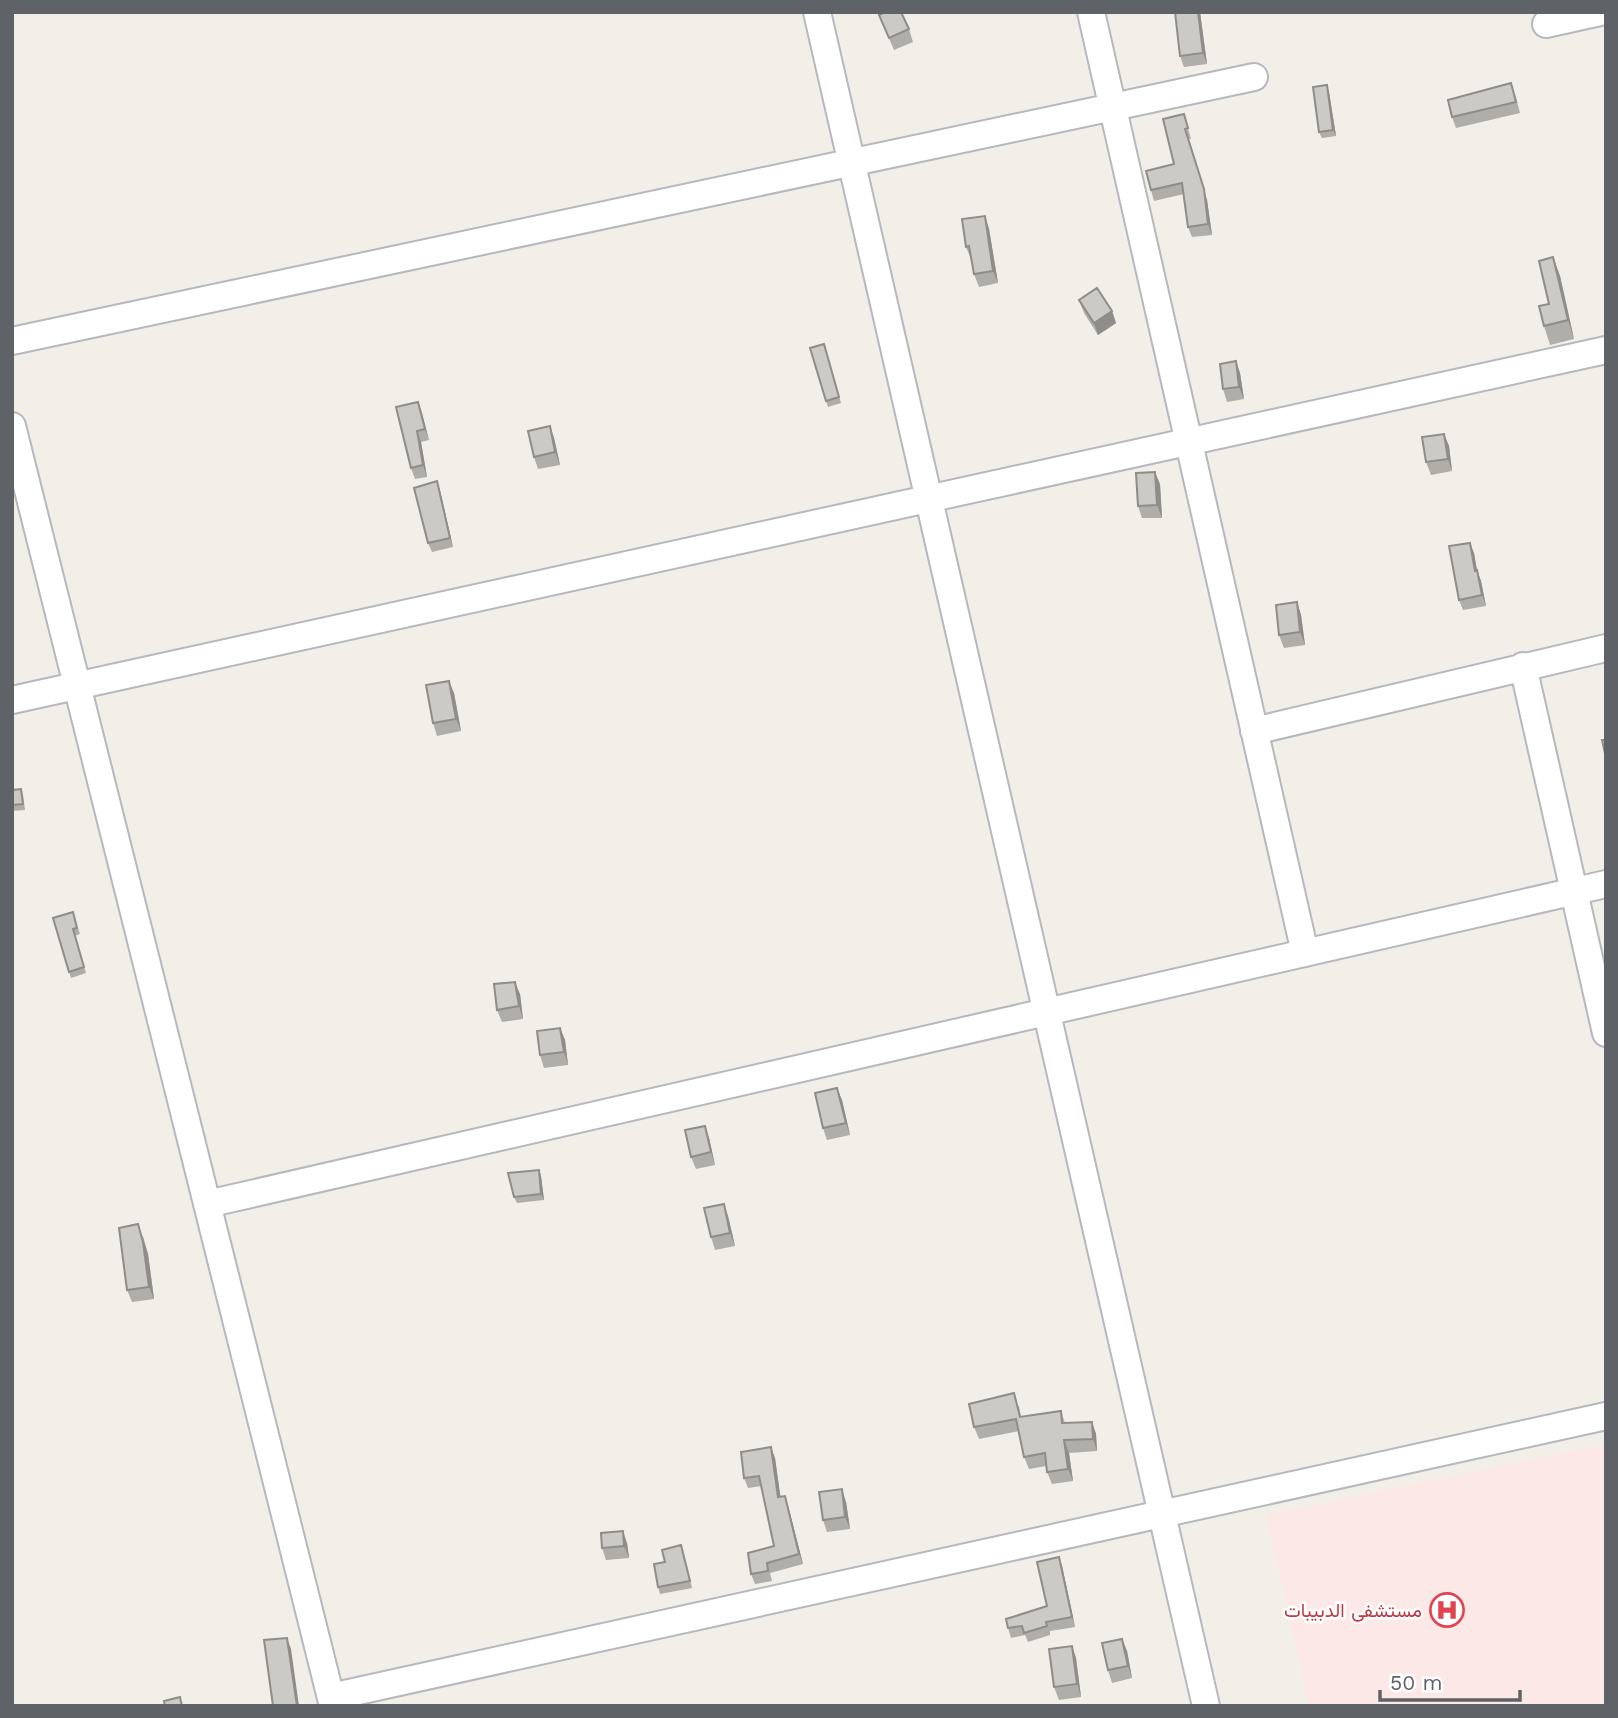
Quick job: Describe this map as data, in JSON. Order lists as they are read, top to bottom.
{
  "places": {
    "hospital": ["مستشفى الدبيبات"]
  },
  "scale_bar": "50 m"
}
